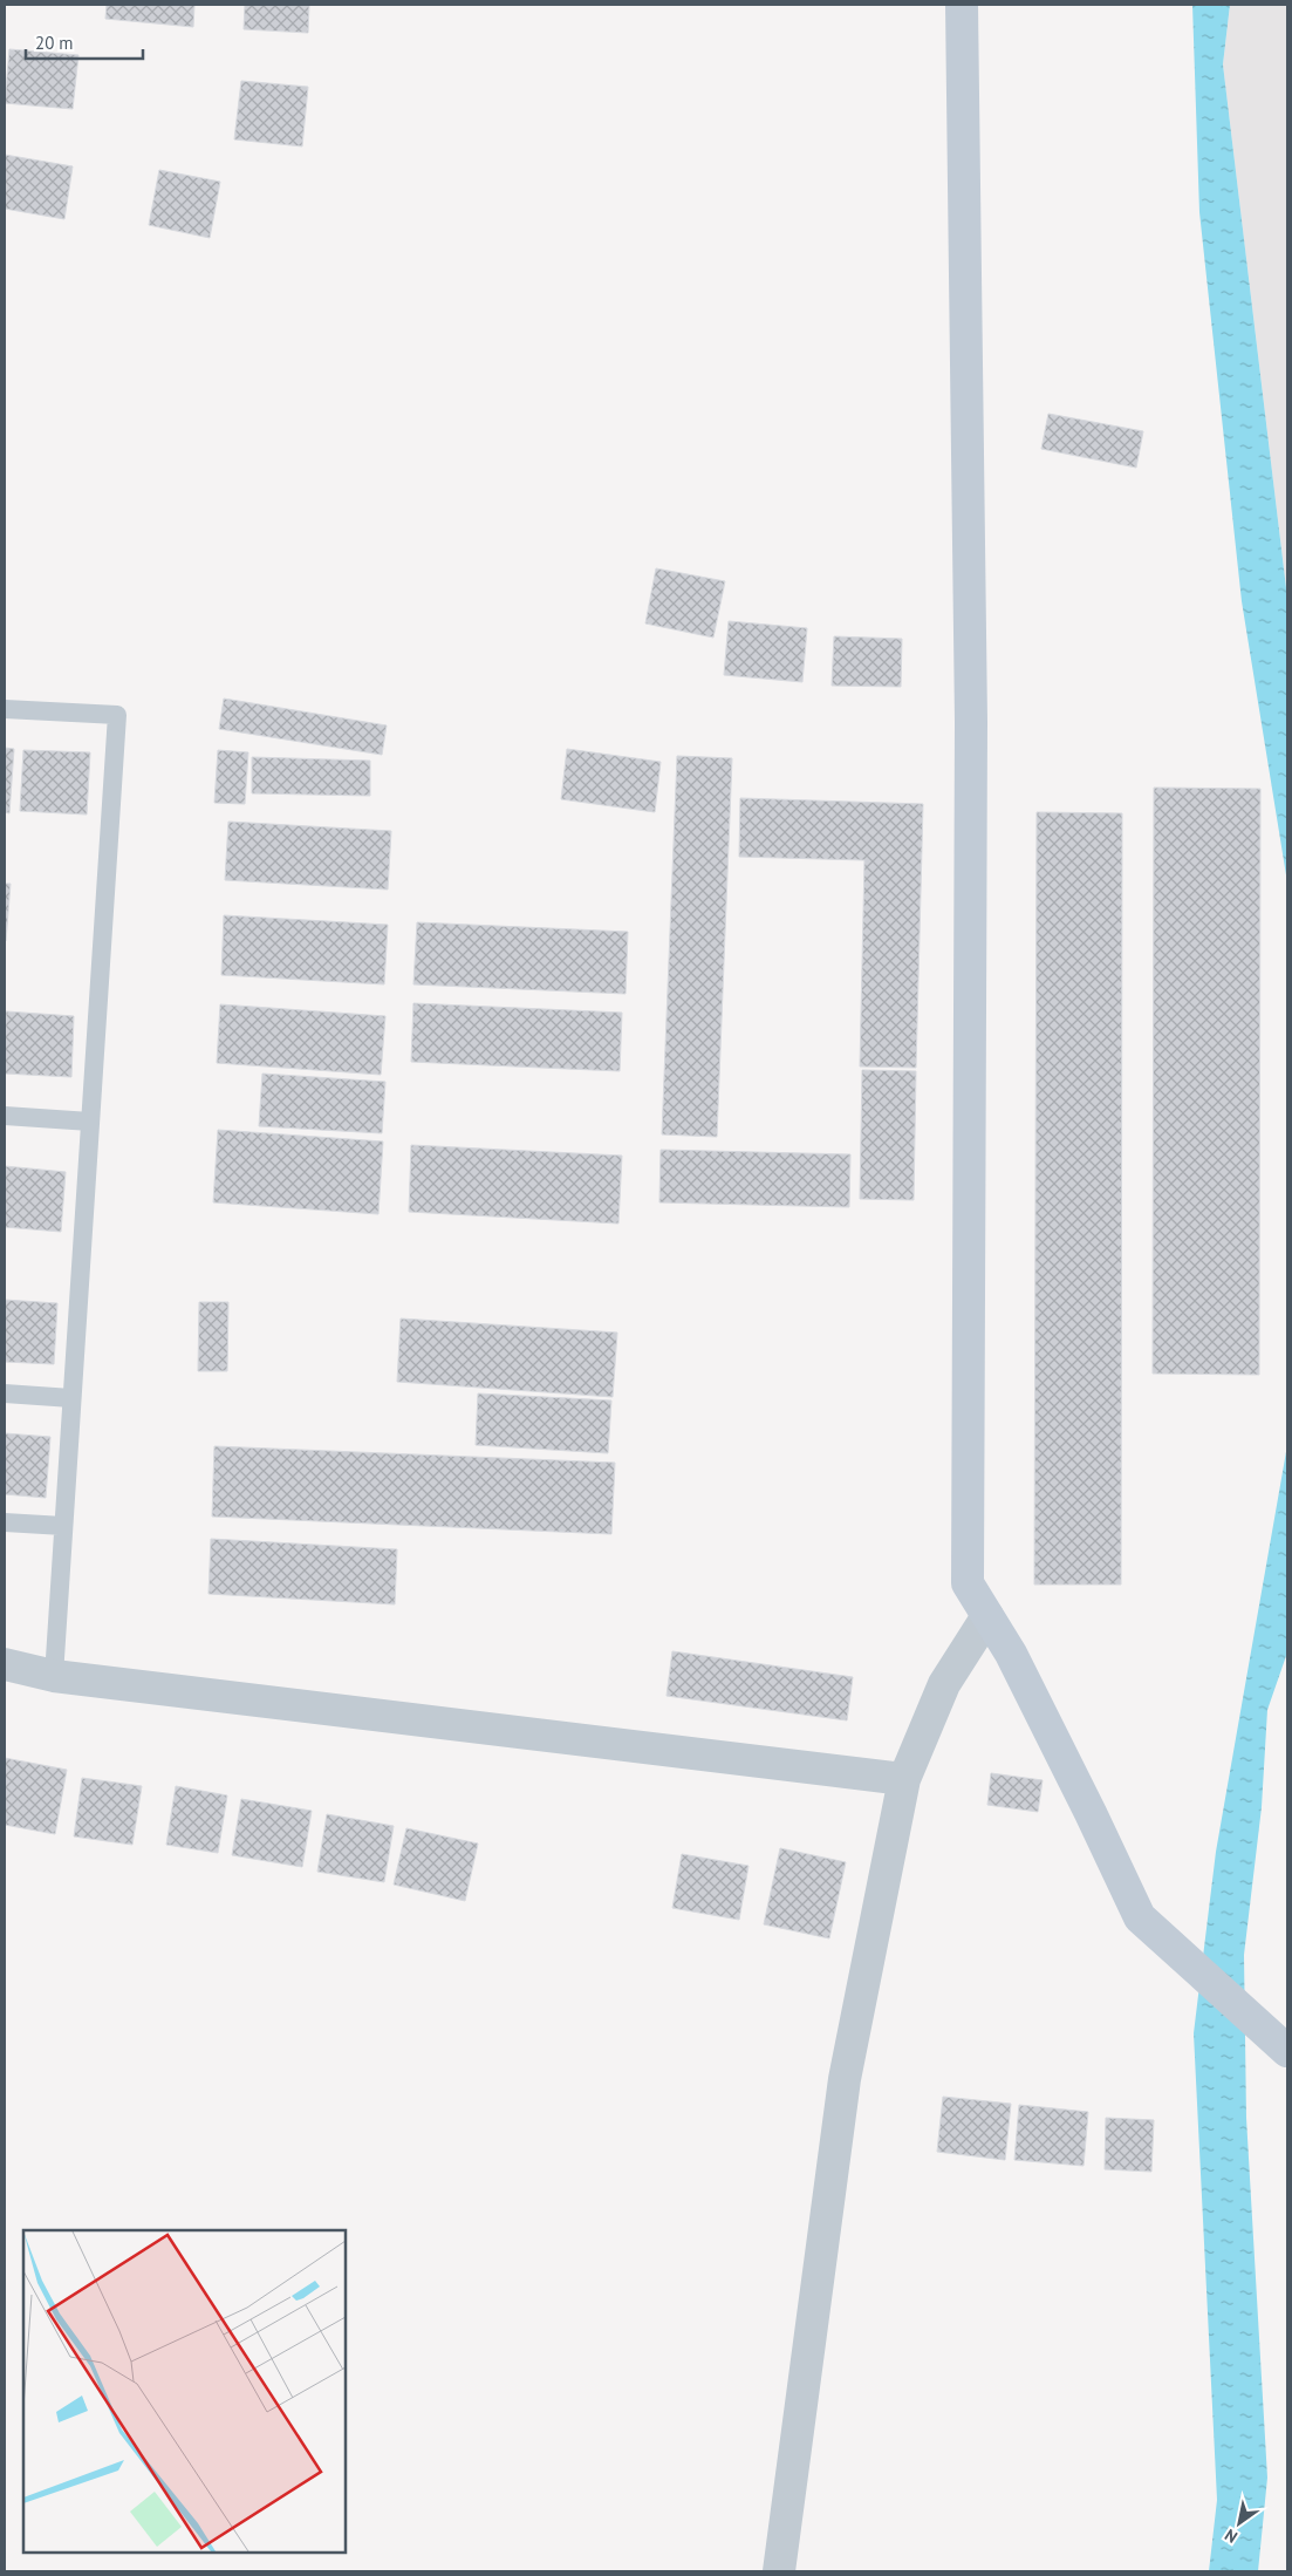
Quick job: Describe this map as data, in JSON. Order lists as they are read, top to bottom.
{
  "scale_bar": "20 m",
  "north": "bottom left"
}
